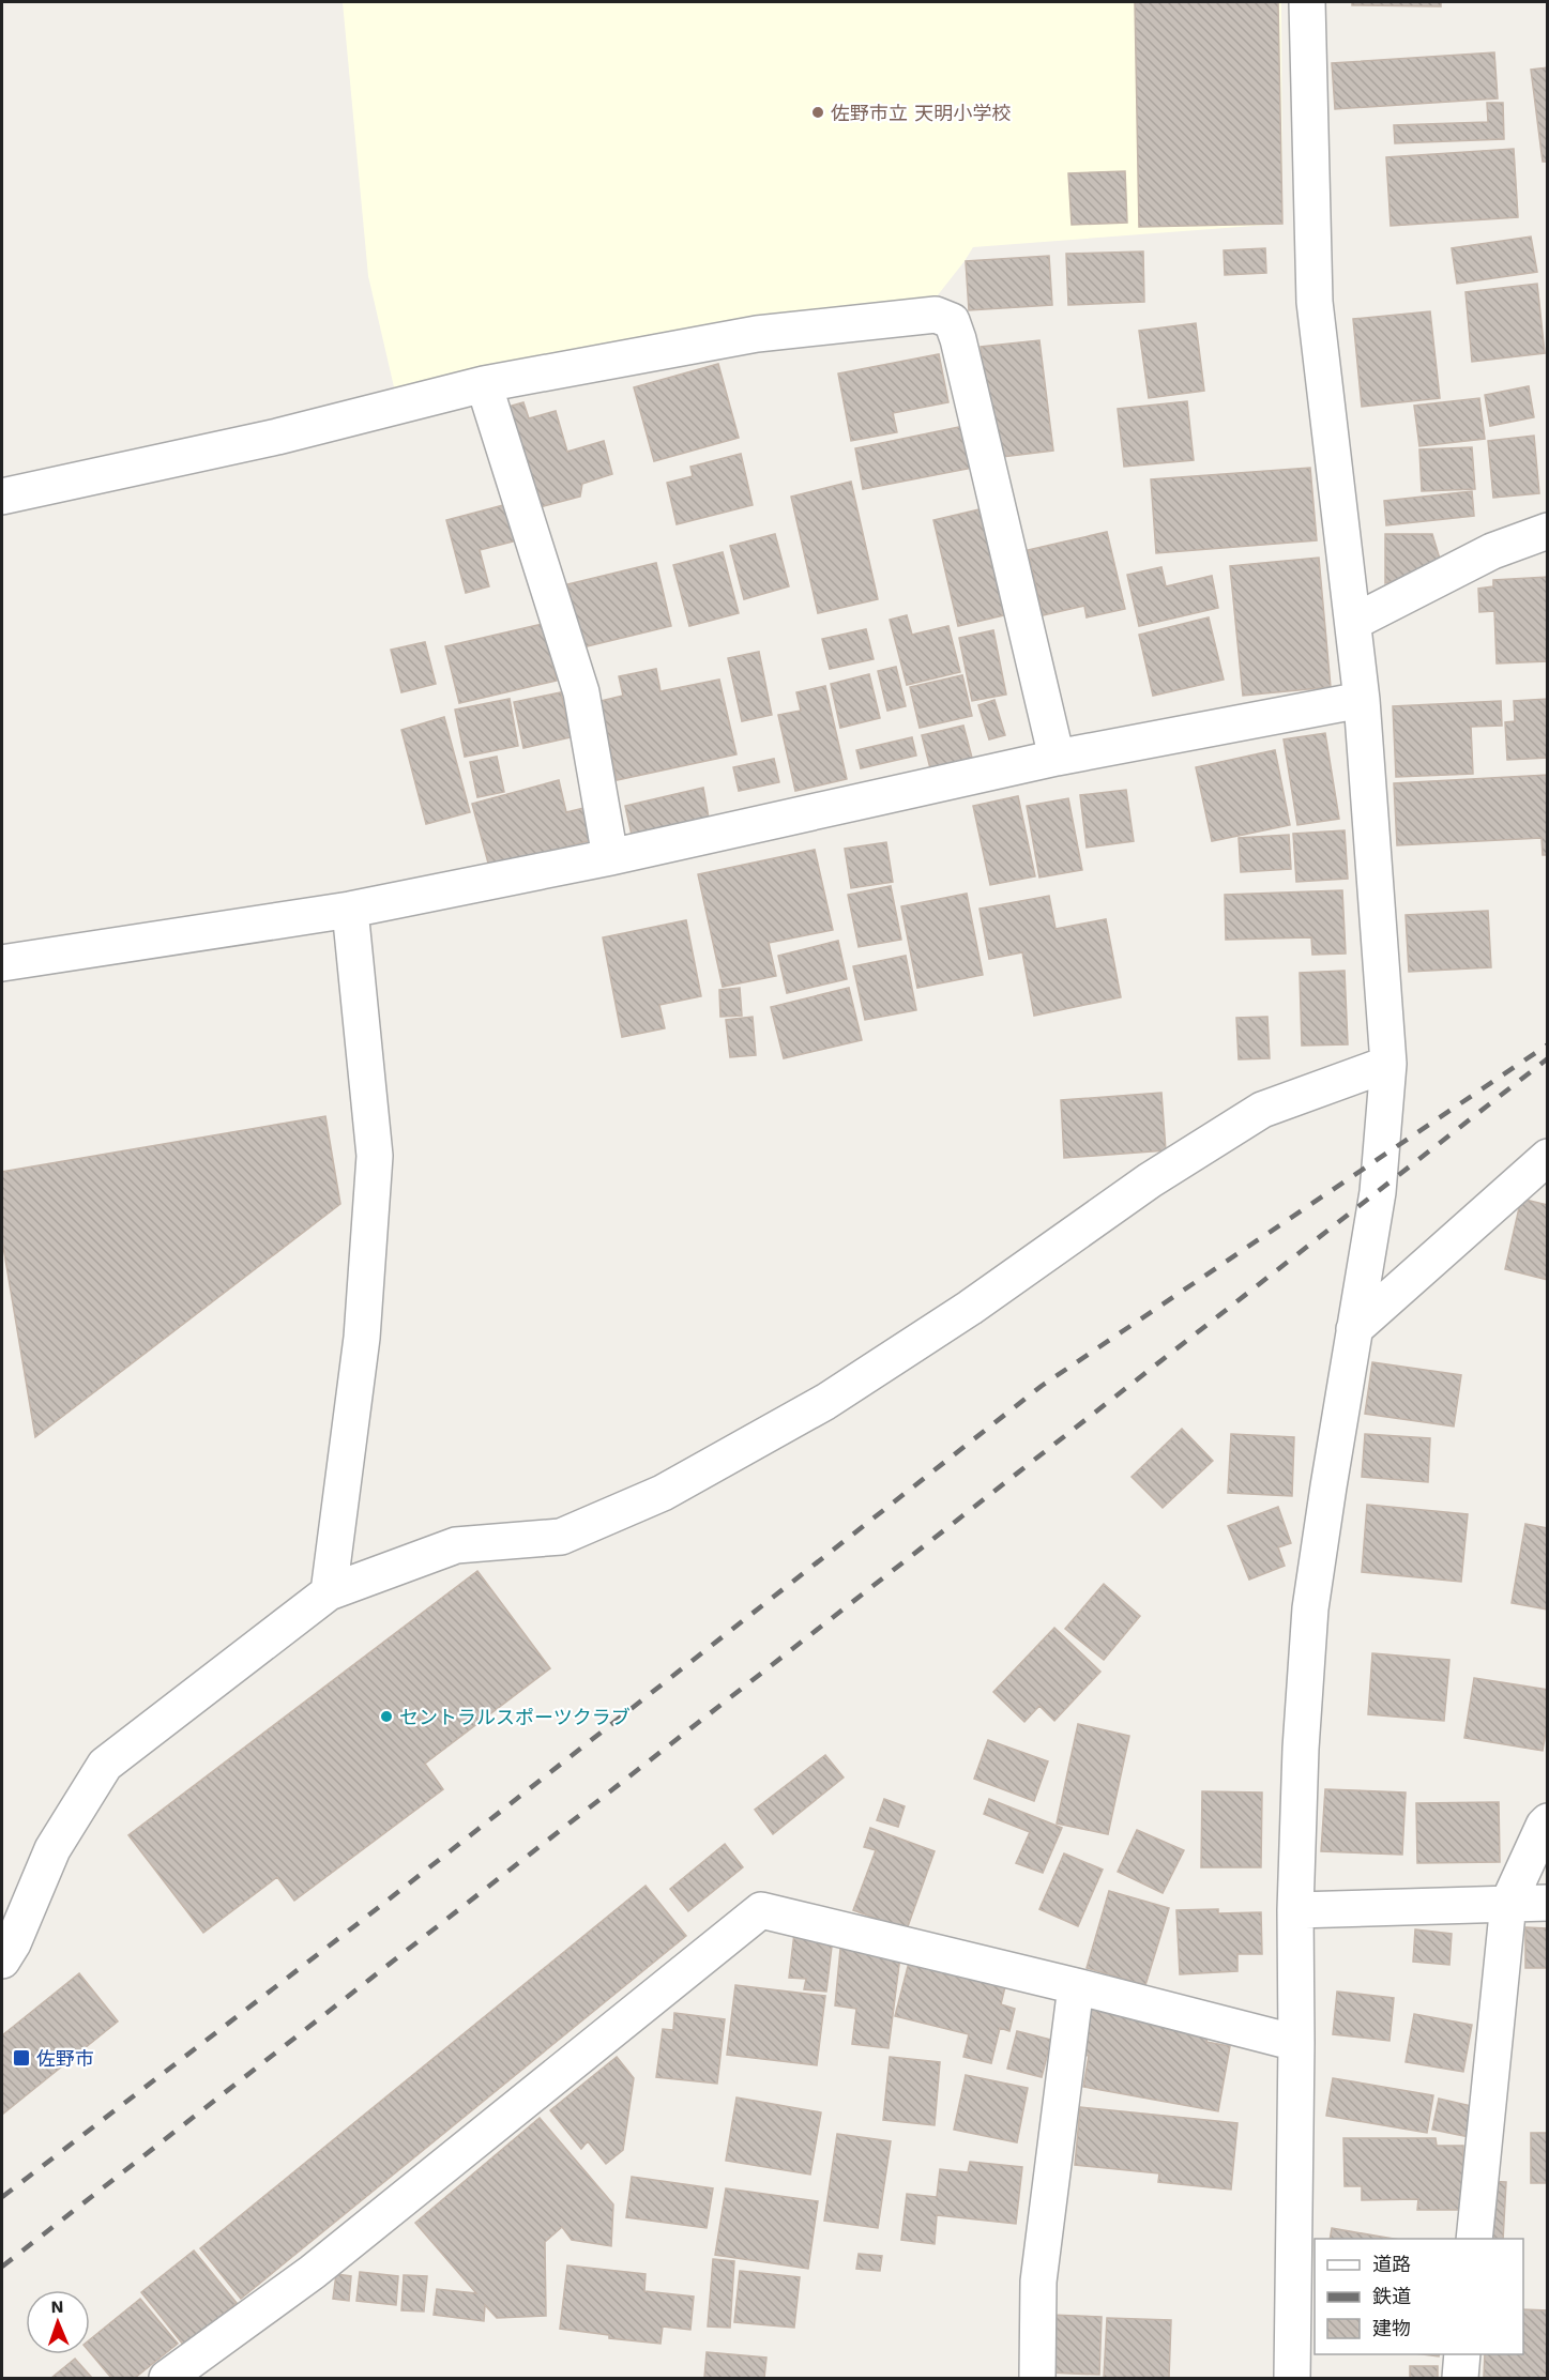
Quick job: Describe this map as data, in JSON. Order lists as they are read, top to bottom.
{
  "places": {
    "other": ["佐野市立 天明小学校", "セントラルスポーツクラブ"],
    "transit": ["佐野市"]
  },
  "legend": ["道路", "鉄道", "建物"],
  "north": "top"
}
